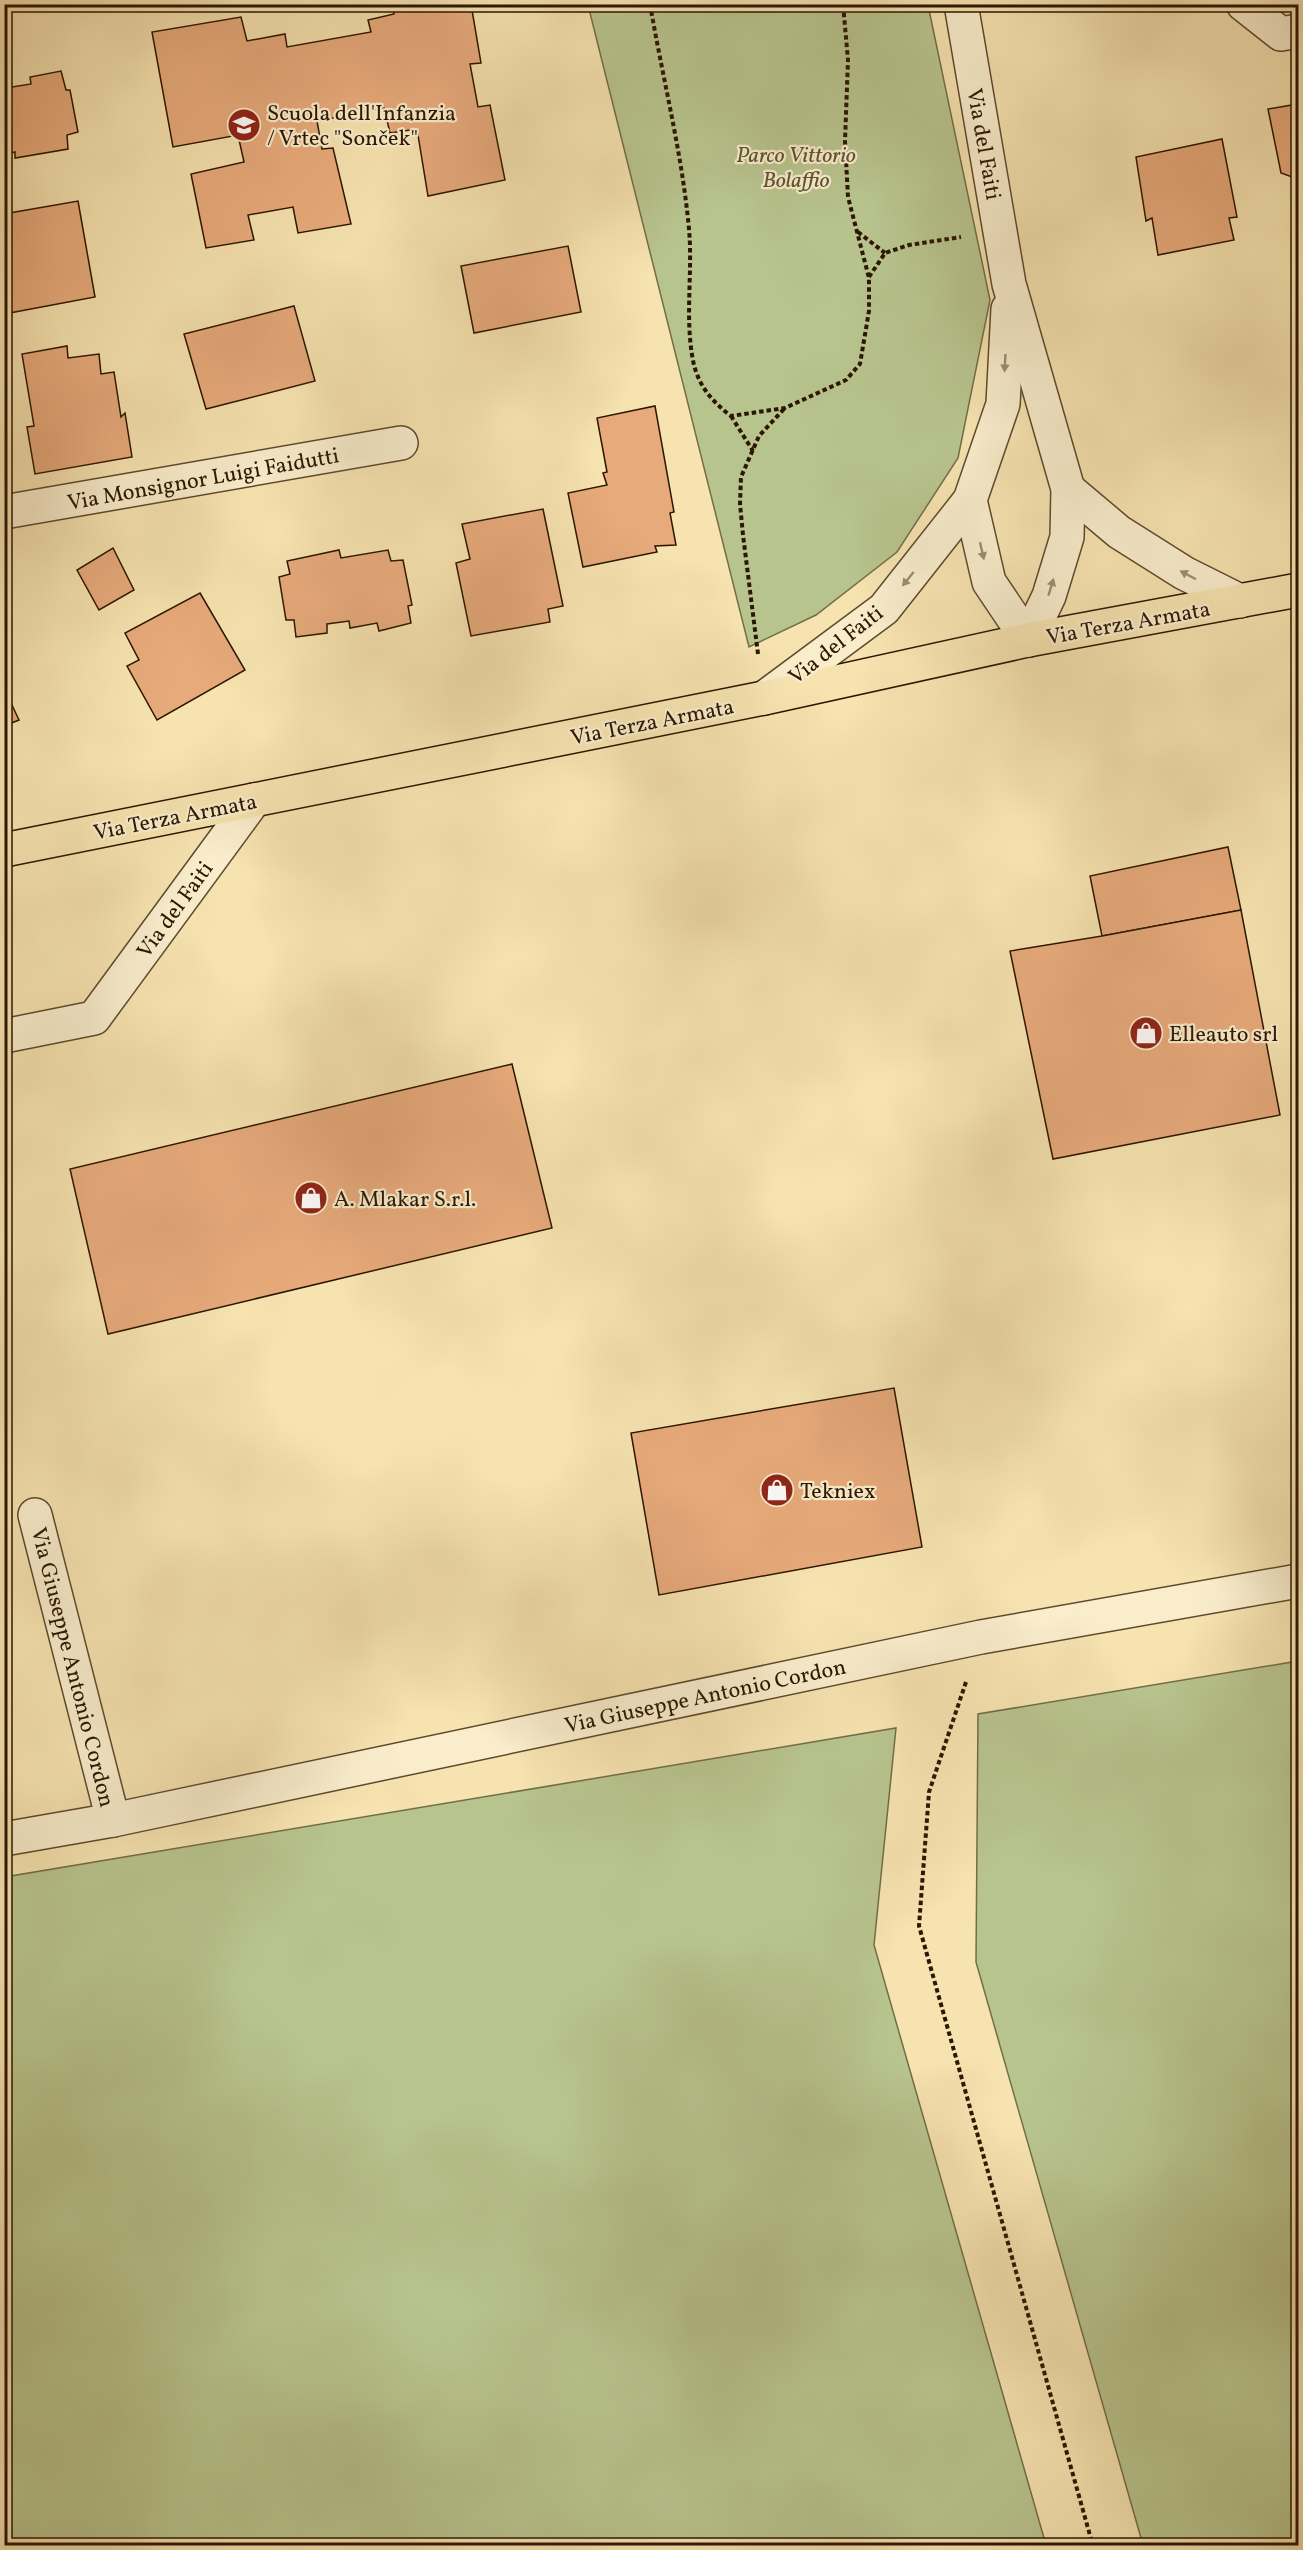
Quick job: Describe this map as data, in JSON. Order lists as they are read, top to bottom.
{
  "streets": {
    "main road": ["Via Terza Armata"],
    "street": ["Via del Faiti", "Via Monsignor Luigi Faidutti", "Via Giuseppe Antonio Cordon"]
  },
  "crossings": [
    ["Via del Faiti", "Via Terza Armata"]
  ],
  "parks": ["Parco Vittorio Bolaffio"],
  "places": {
    "school or university": ["Scuola dell'Infanzia / Vrtec \"Sonček\""],
    "shop": ["Elleauto srl", "A. Mlakar S.r.l.", "Tekniex"]
  }
}
